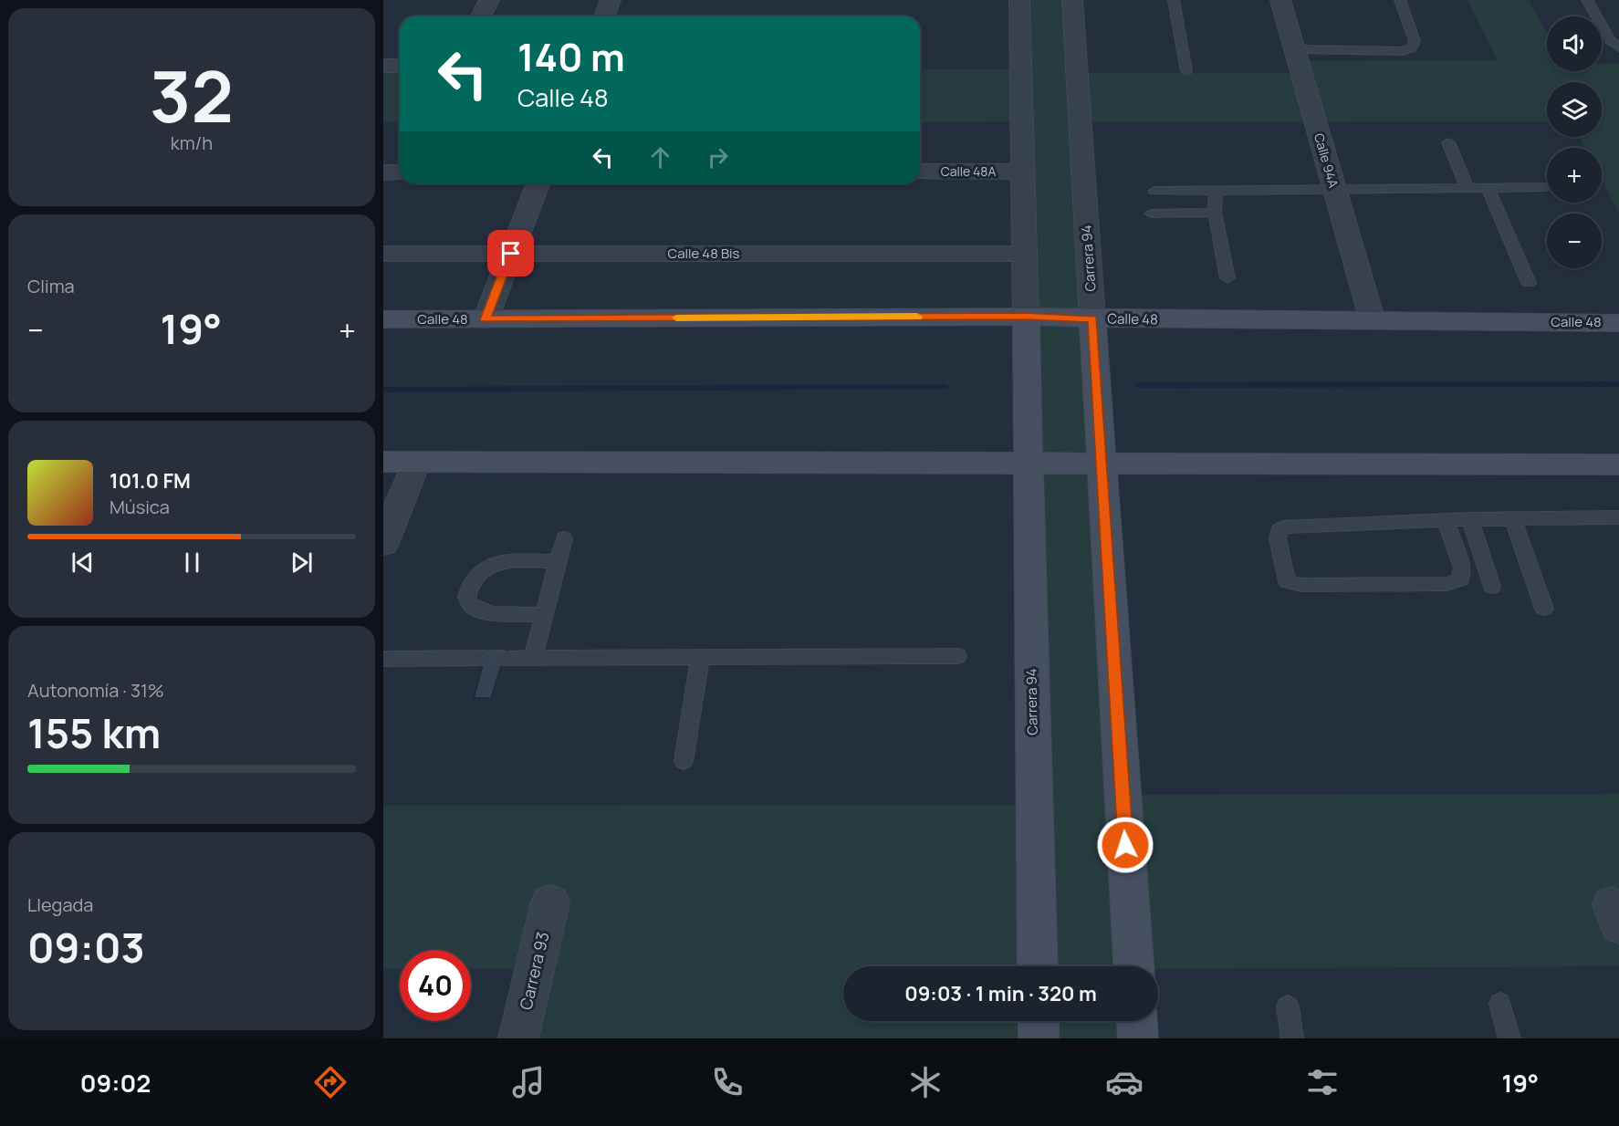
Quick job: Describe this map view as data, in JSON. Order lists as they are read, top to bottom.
{
  "streets": {
    "main road": ["Carrera 94", "Calle 48"],
    "street": [
      "Calle 94A",
      "Calle 48A",
      "Calle 48 Bis",
      "Carrera 93"
    ]
  },
  "crossings": [
    ["Calle 94A", "Calle 48"],
    ["Calle 48A", "Carrera 94"],
    ["Calle 48 Bis", "Carrera 94"],
    ["Carrera 94", "Calle 48"]
  ],
  "page": {
    "tile": [
      ["32", "km/h"],
      "Clima",
      ["Autonomía · 31%", "155 km"],
      ["Llegada", "09:03"]
    ],
    "map_buttons": ["+", "−"],
    "turn": ["140 m", "Calle 48"],
    "heat": ["−", "19°", "+"],
    "song": ["101.0 FM", "Música"],
    "limit": "40",
    "trip": "09:03 · 1 min · 320 m",
    "tabs": ["09:02", "19°"]
  }
}
